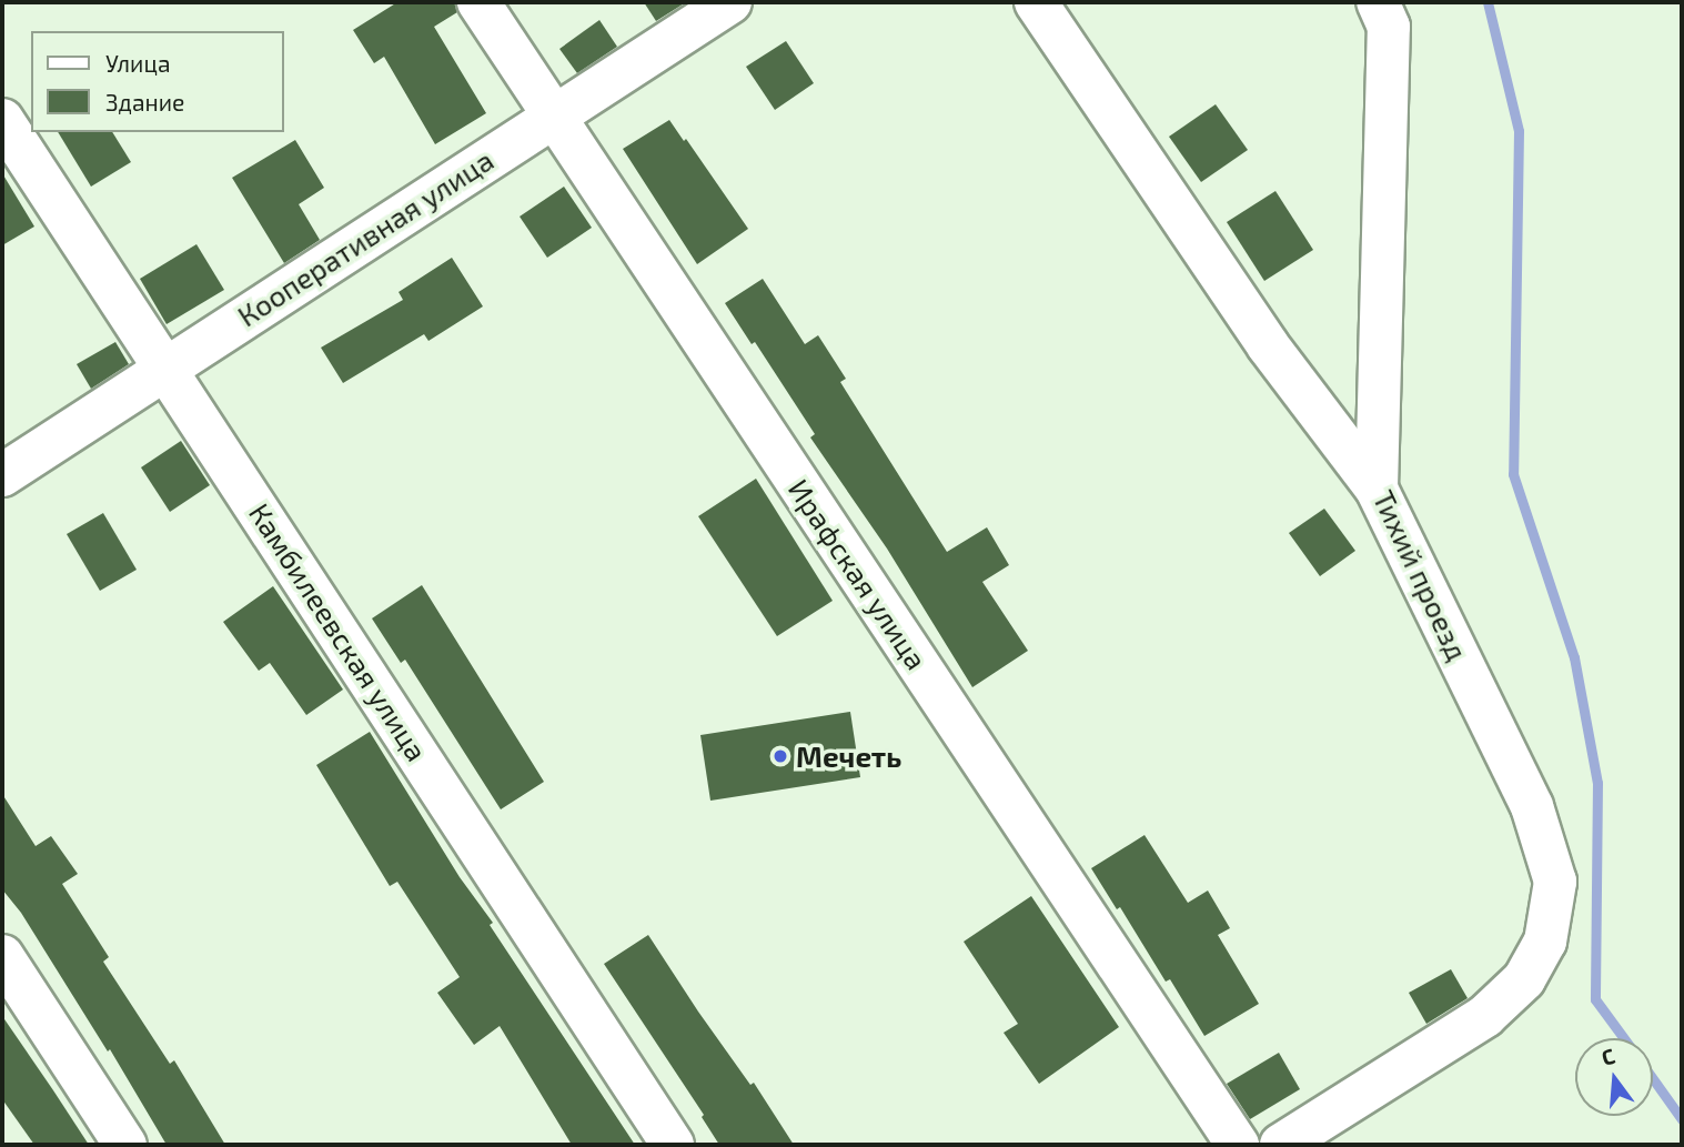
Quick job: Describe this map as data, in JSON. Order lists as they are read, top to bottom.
{
  "streets": {
    "street": [
      "Кооперативная улица",
      "Ирафская улица",
      "Тихий проезд",
      "Камбилеевская улица"
    ]
  },
  "crossings": [
    ["Кооперативная улица", "Ирафская улица"],
    ["Кооперативная улица", "Камбилеевская улица"]
  ],
  "places": ["Мечеть"],
  "legend": ["Улица", "Здание"],
  "north": "top"
}
